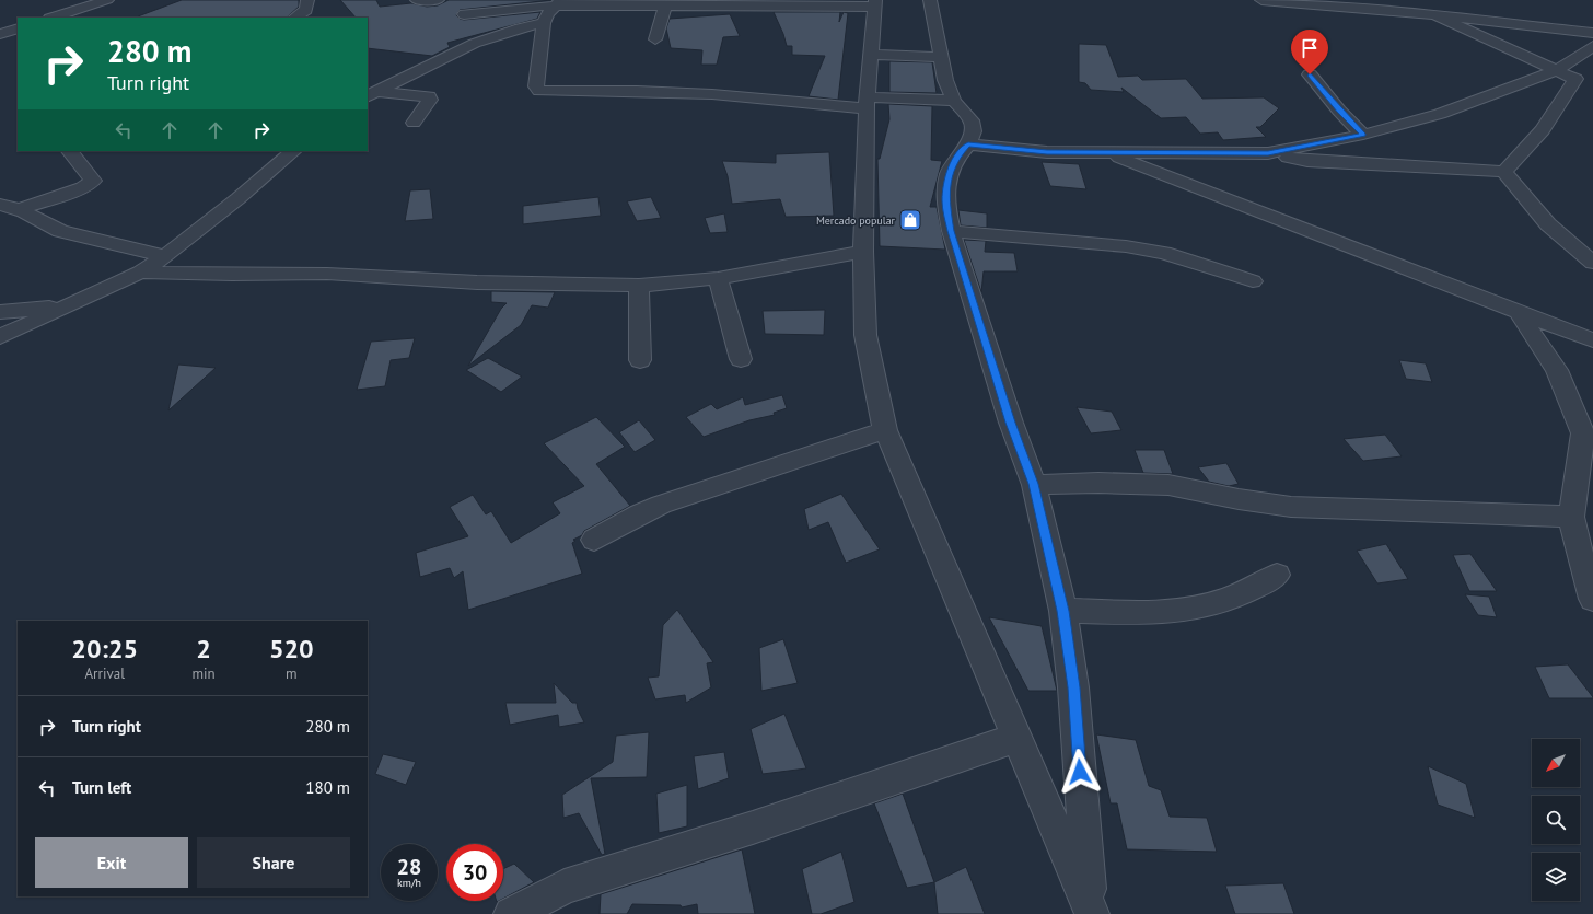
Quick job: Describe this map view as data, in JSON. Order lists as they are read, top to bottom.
{
  "places": {
    "shop": ["Mercado popular"]
  },
  "north": "bottom left",
  "page": {
    "turn": ["280 m", "Turn right"],
    "eta": [
      "20:25",
      "Arrival",
      "2",
      "min",
      "520",
      "m"
    ],
    "list": [
      {
        "name": "Turn right",
        "value": "280 m"
      },
      {
        "name": "Turn left",
        "value": "180 m"
      }
    ],
    "buttons": ["Exit", "Share"],
    "speed": "28 km/h",
    "limit": "30"
  }
}
